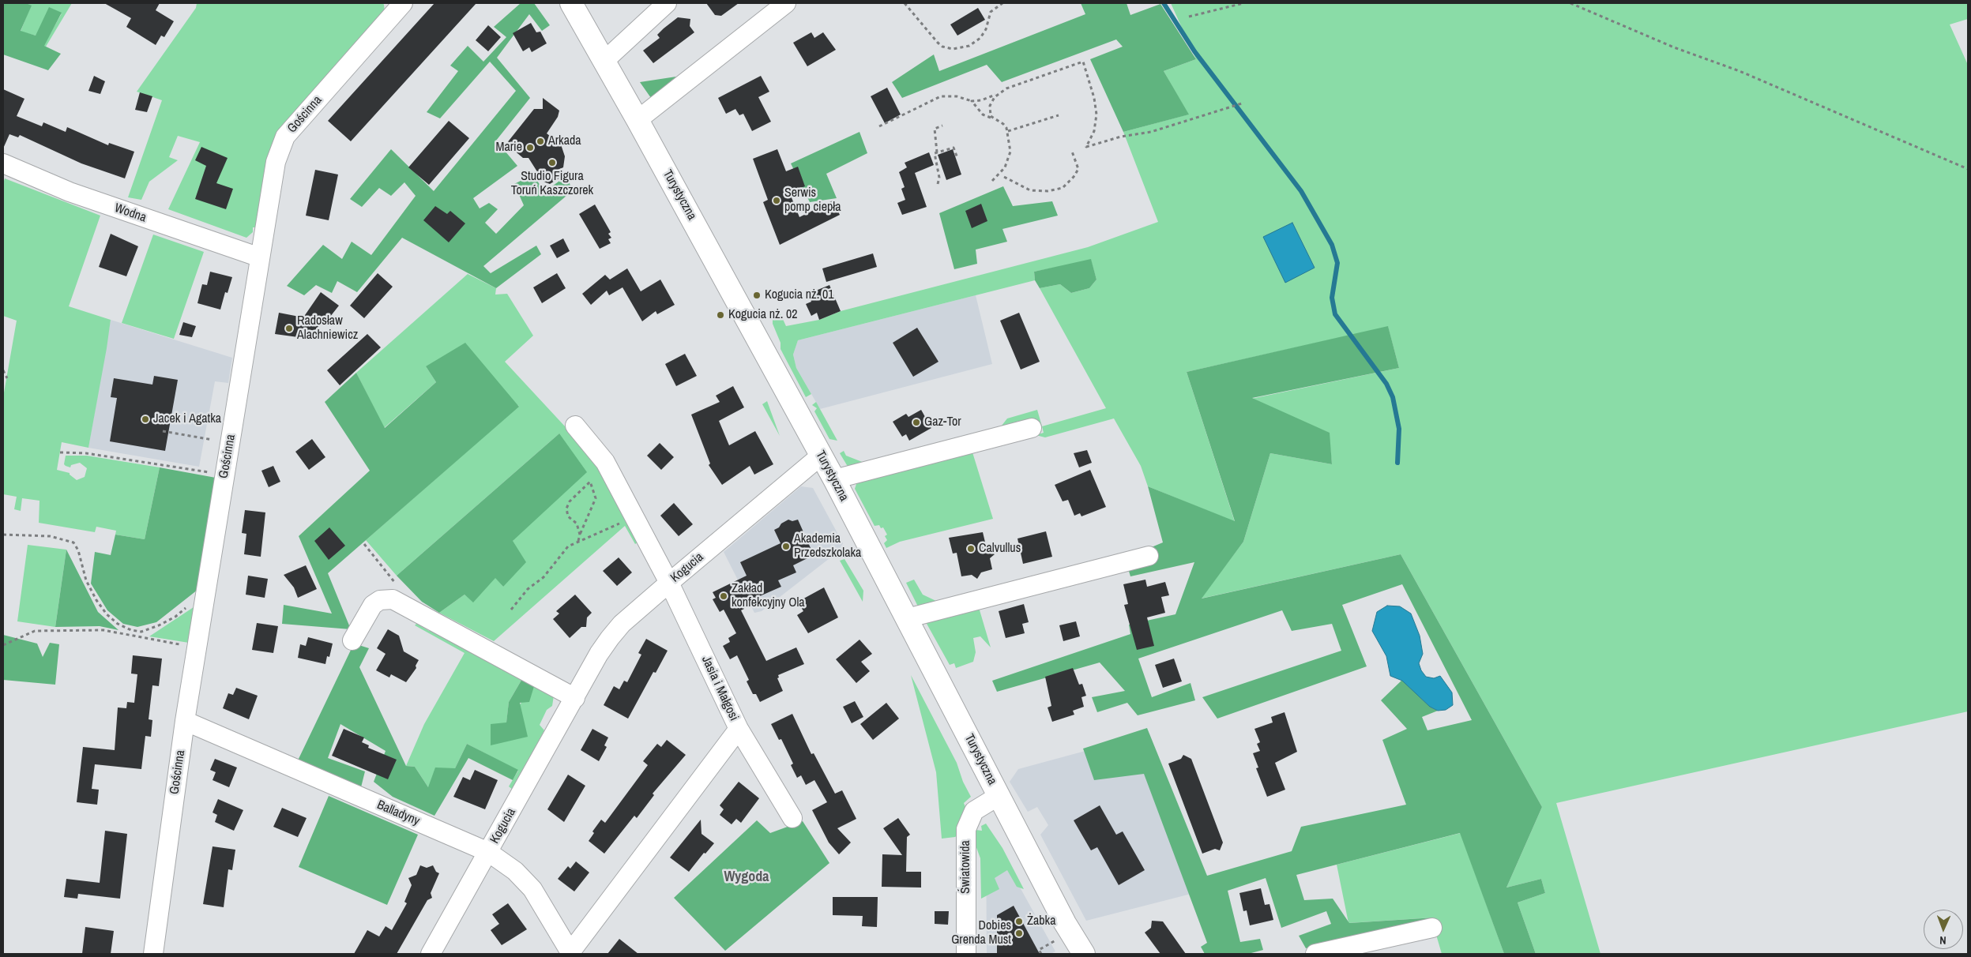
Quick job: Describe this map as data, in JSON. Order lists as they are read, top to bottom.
{
  "streets": {
    "main road": ["Turystyczna"],
    "street": [
      "Gościnna",
      "Wodna",
      "Kogucia",
      "Jasia i Małgosi",
      "Balladyny",
      "Światowida"
    ]
  },
  "crossings": [
    ["Gościnna", "Wodna"],
    ["Gościnna", "Balladyny"],
    ["Turystyczna", "Kogucia"],
    ["Turystyczna", "Światowida"],
    ["Kogucia", "Jasia i Małgosi"],
    ["Kogucia", "Balladyny"],
    ["Jasia i Małgosi", "Balladyny"]
  ],
  "districts": ["Wygoda"],
  "places": [
    "Arkada",
    "Marie",
    "Studio Figura Toruń Kaszczorek",
    "Serwis pomp ciepła",
    "Kogucia nż. 01",
    "Kogucia nż. 02",
    "Radosław Alachniewicz",
    "Jacek i Agatka",
    "Gaz-Tor",
    "Akademia Przedszkolaka",
    "Calvullus",
    "Zakład konfekcyjny Ola",
    "Żabka",
    "Dobies Grenda Must"
  ],
  "north": "bottom"
}
